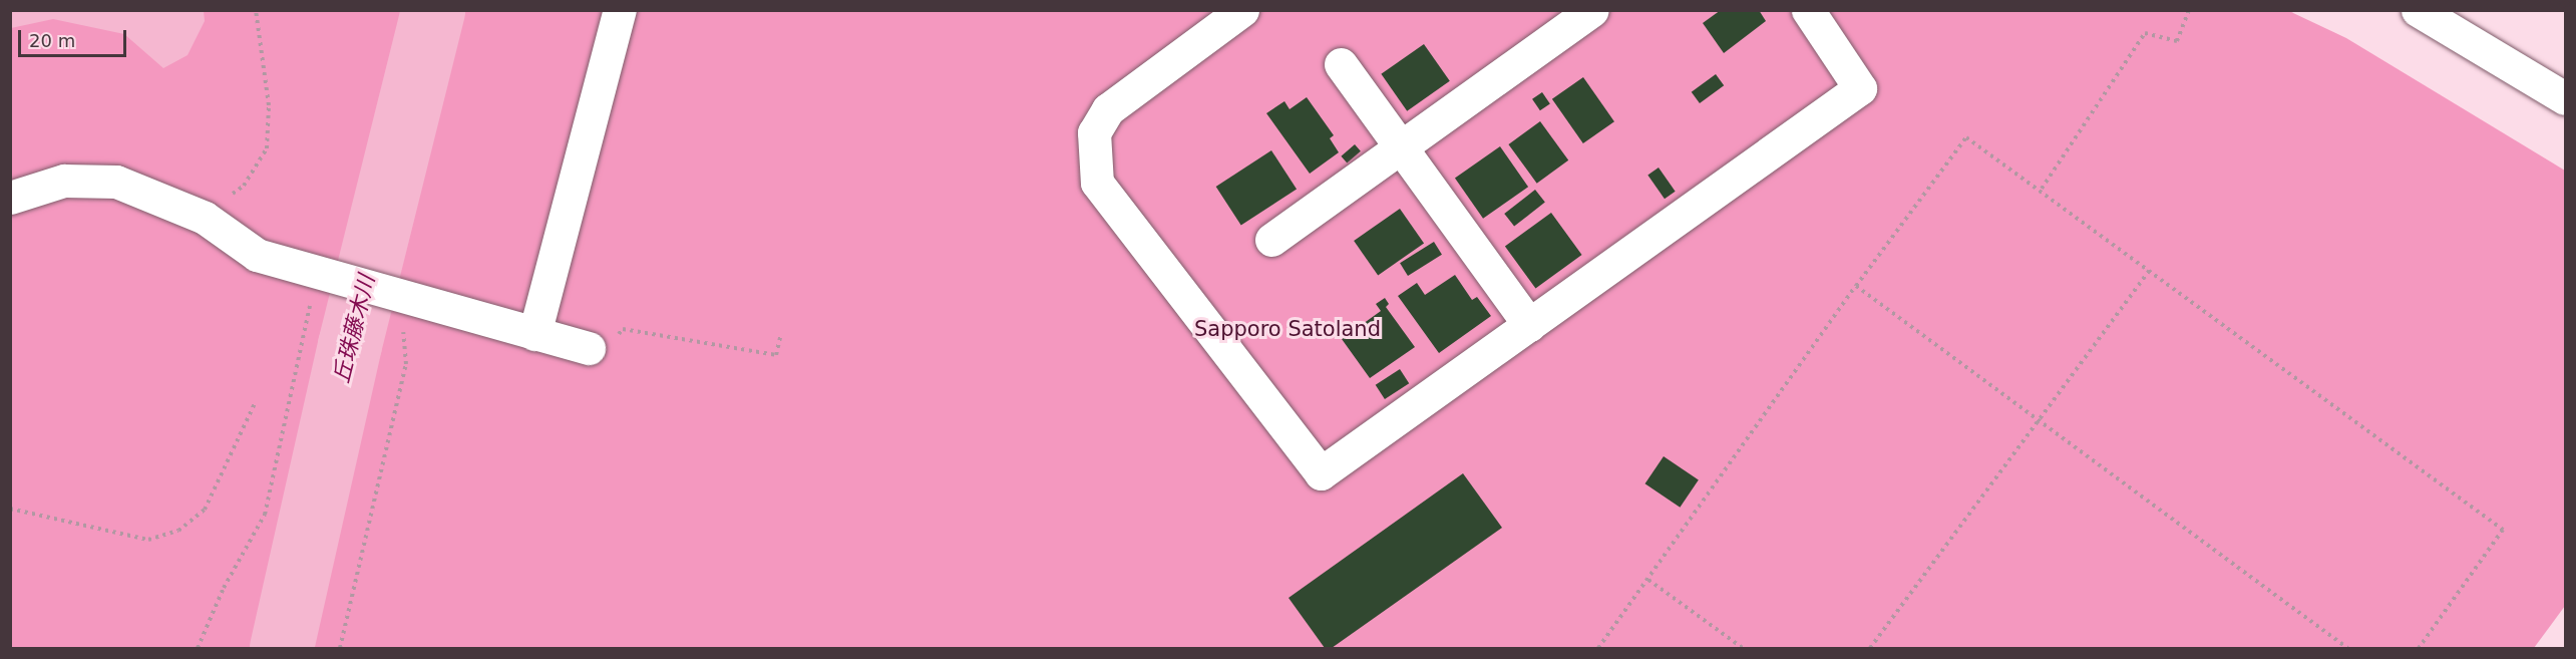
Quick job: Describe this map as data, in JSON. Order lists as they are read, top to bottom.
{
  "water": ["丘珠藤木川"],
  "parks": ["Sapporo Satoland"],
  "scale_bar": "20 m"
}
